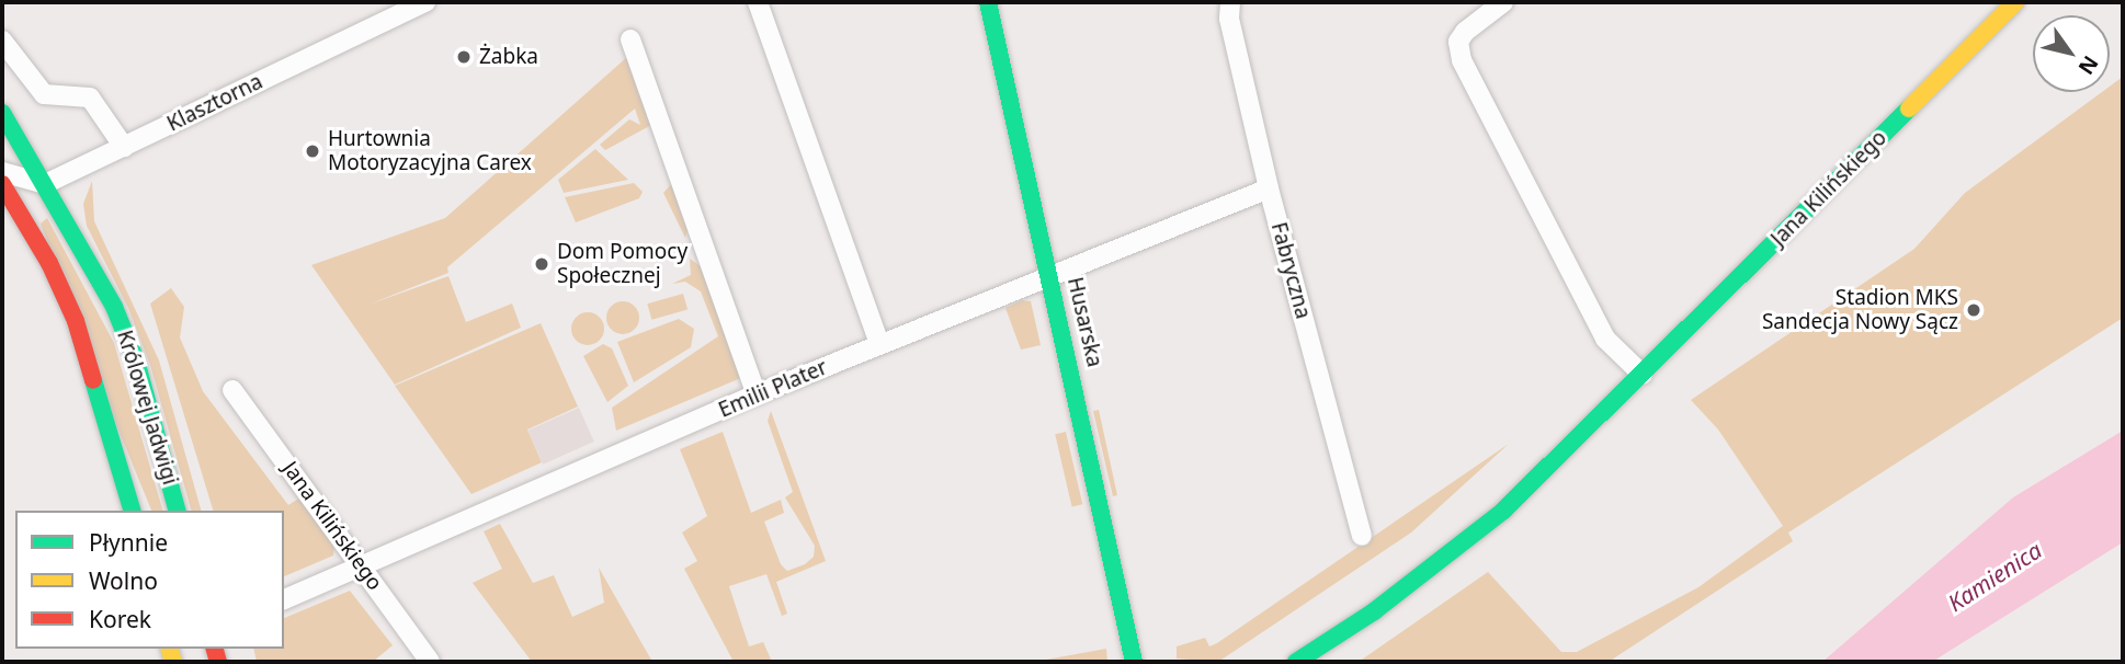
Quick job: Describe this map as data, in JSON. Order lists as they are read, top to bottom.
{
  "streets": {
    "main road": ["Jana Kilińskiego", "Husarska", "Królowej Jadwigi"],
    "street": ["Klasztorna", "Fabryczna", "Emilii Plater"]
  },
  "crossings": [
    ["Klasztorna", "Królowej Jadwigi"],
    ["Jana Kilińskiego", "Emilii Plater"],
    ["Fabryczna", "Emilii Plater"],
    ["Husarska", "Emilii Plater"]
  ],
  "water": ["Kamienica"],
  "places": [
    "Żabka",
    "Hurtownia Motoryzacyjna Carex",
    "Dom Pomocy Społecznej",
    "Stadion MKS Sandecja Nowy Sącz"
  ],
  "legend": ["Płynnie", "Wolno", "Korek"],
  "north": "bottom right"
}
